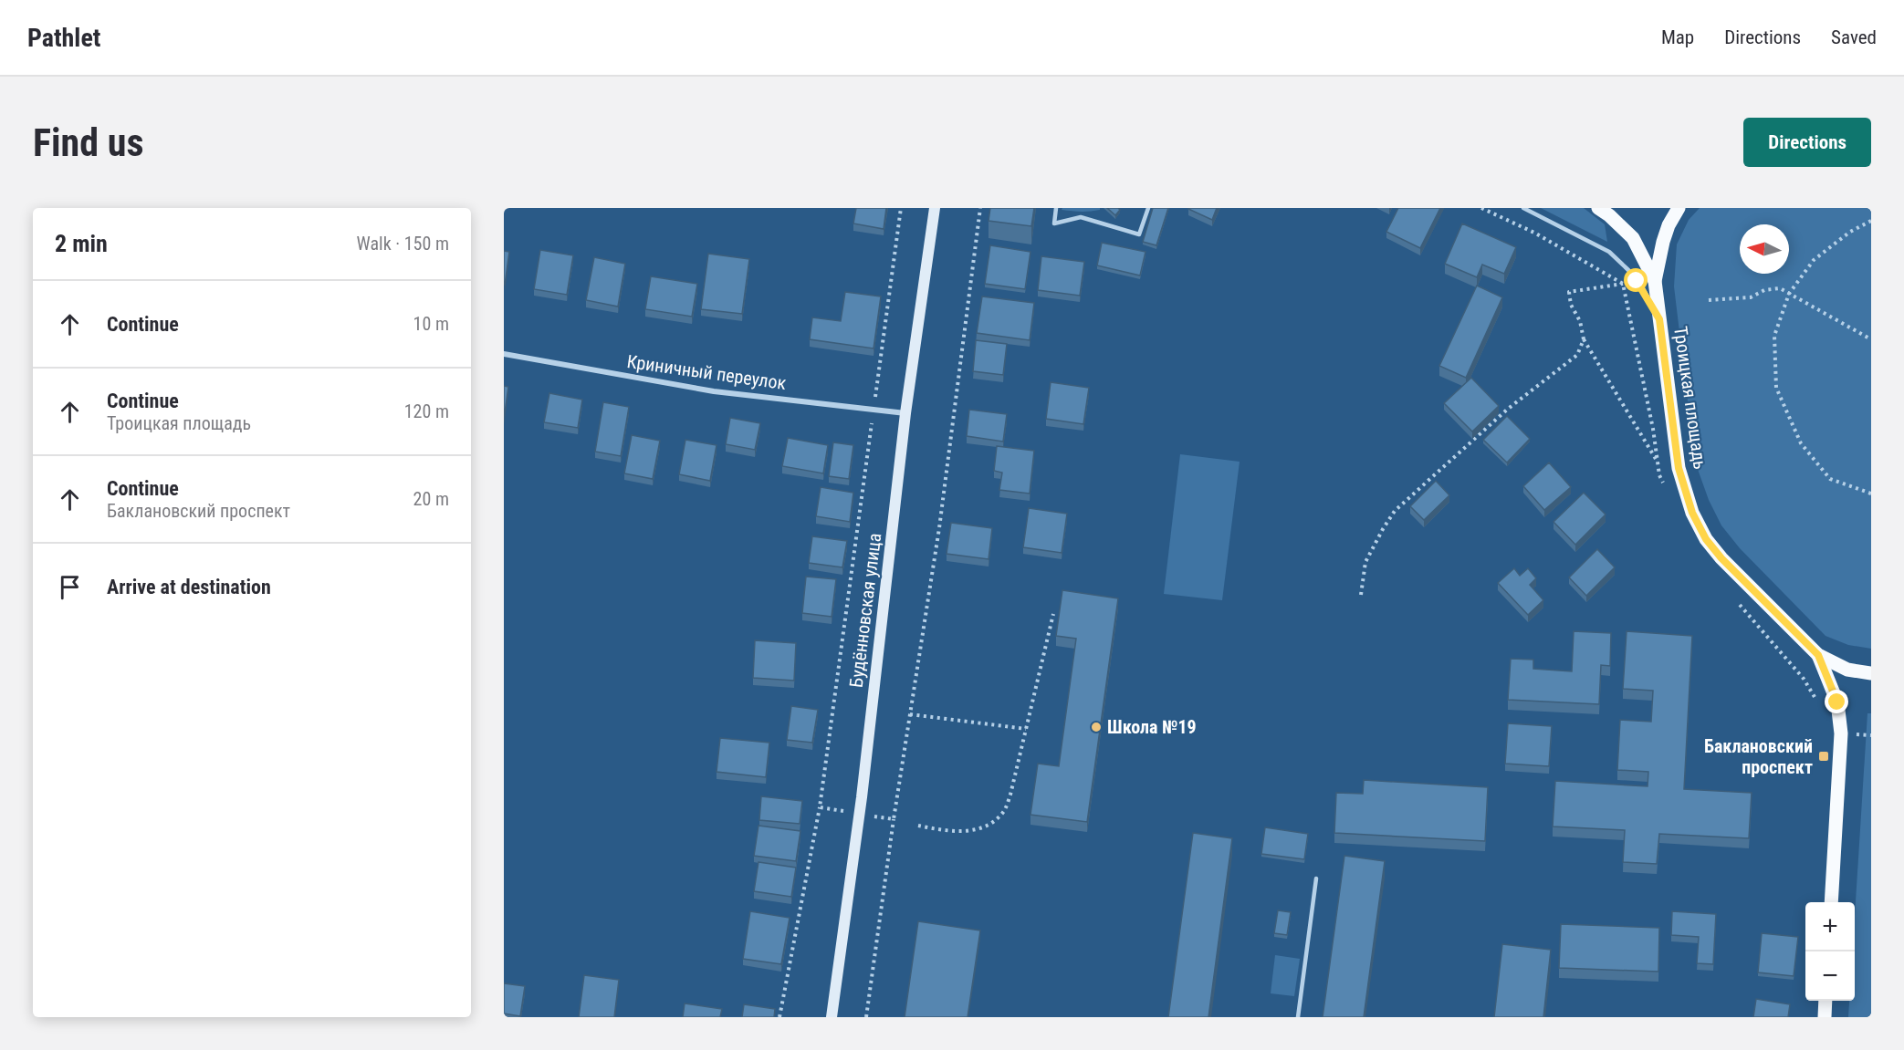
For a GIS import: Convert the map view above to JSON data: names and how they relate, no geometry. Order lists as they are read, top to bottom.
{
  "streets": {
    "main road": ["Троицкая площадь"],
    "street": ["Криничный переулок", "Будённовская улица"]
  },
  "crossings": [
    ["Криничный переулок", "Будённовская улица"]
  ],
  "places": {
    "other": ["Школа №19"],
    "transit": ["Баклановский проспект"]
  },
  "north": "left",
  "page": {
    "header": "Pathlet",
    "nav": ["Map", "Directions", "Saved"],
    "buttons": "Directions",
    "title": "Find us",
    "heading": ["2 min", "Walk · 150 m"],
    "list": [
      ["Continue", "10 m"],
      ["Continue", "Троицкая площадь", "120 m"],
      ["Continue", "Баклановский проспект", "20 m"],
      "Arrive at destination"
    ],
    "map_buttons": ["+", "−"]
  }
}
